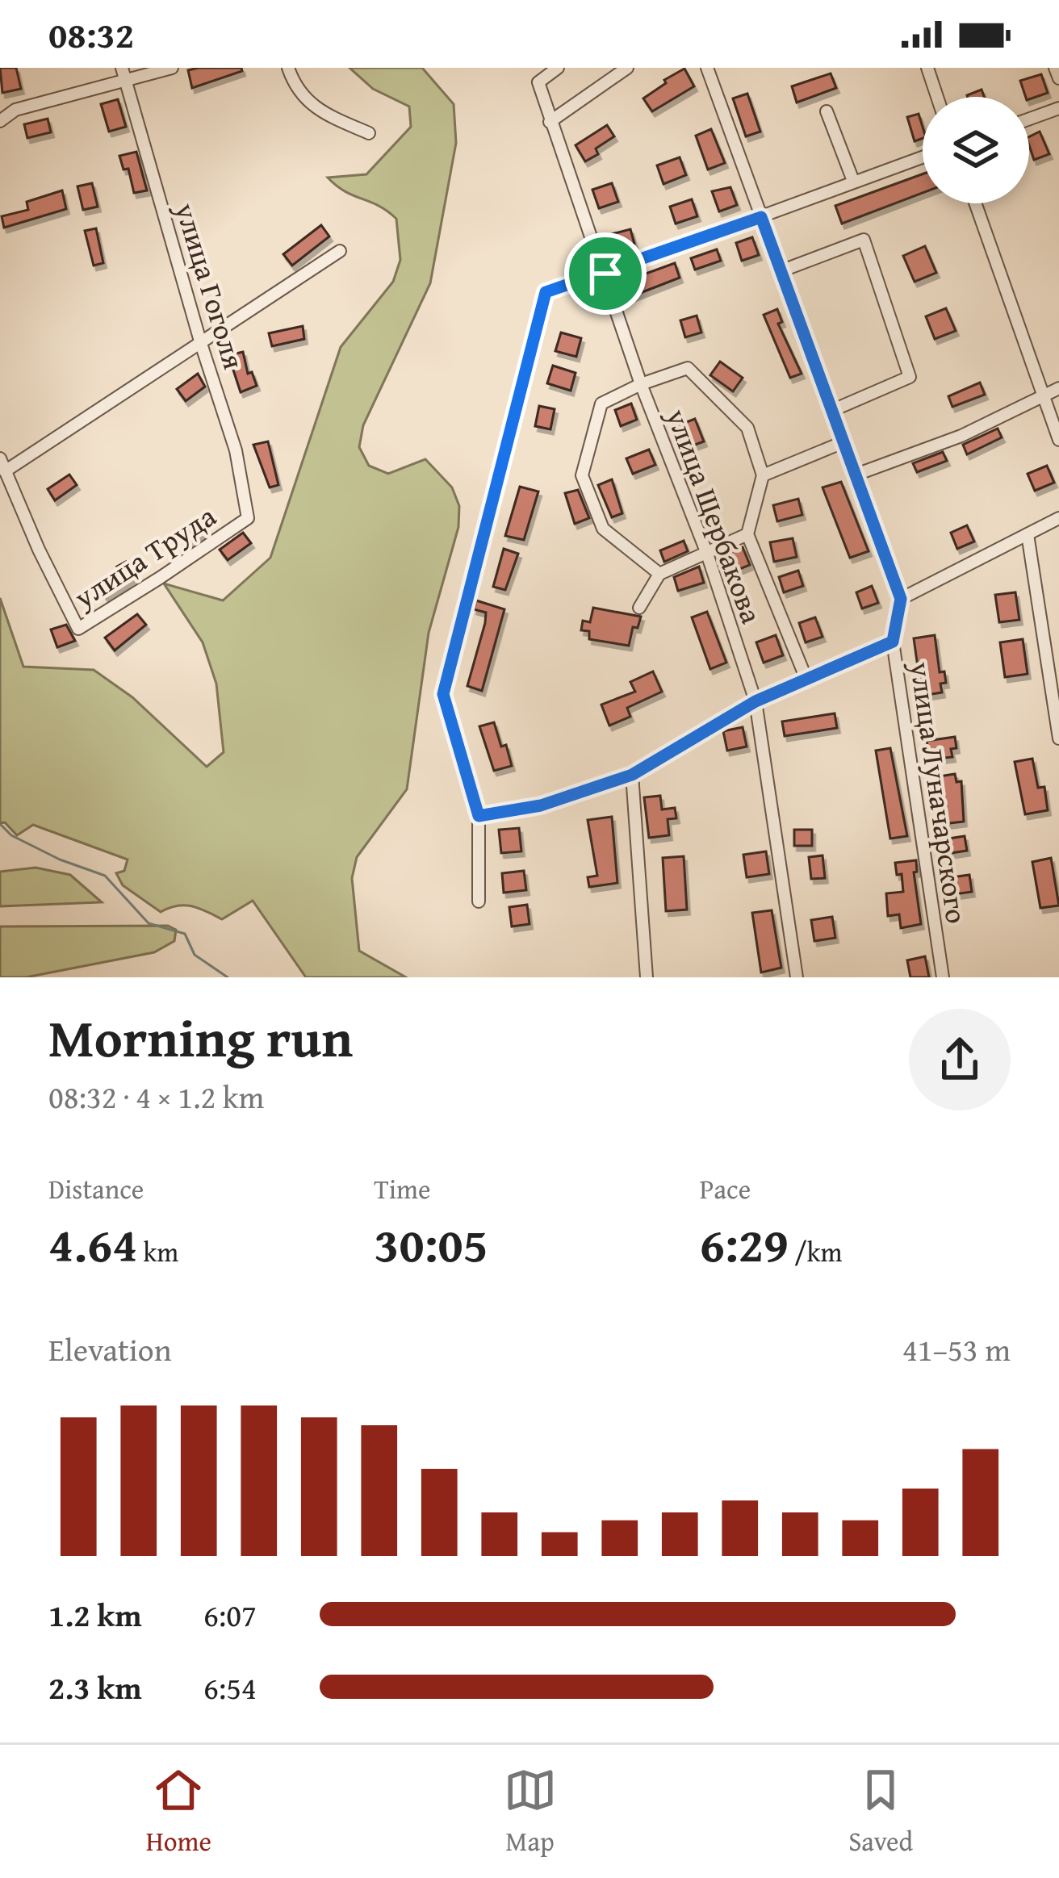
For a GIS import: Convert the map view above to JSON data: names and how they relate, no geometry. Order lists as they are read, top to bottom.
{
  "streets": {
    "street": [
      "улица Гоголя",
      "улица Щербакова",
      "улица Труда",
      "улица Луначарского"
    ]
  },
  "crossings": [
    ["улица Гоголя", "улица Труда"]
  ],
  "page": {
    "status": "08:32",
    "heading": ["Morning run", "08:32 · 4 × 1.2 km"],
    "stats": [
      ["Distance", "4.64 km"],
      ["Time", "30:05"],
      ["Pace", "6:29 /km"]
    ],
    "chart": ["Elevation", "41–53 m"],
    "list": [
      {
        "name": "1.2 km",
        "note": "6:07"
      },
      {
        "name": "2.3 km",
        "note": "6:54"
      }
    ],
    "tabs": ["Home", "Map", "Saved"]
  }
}
